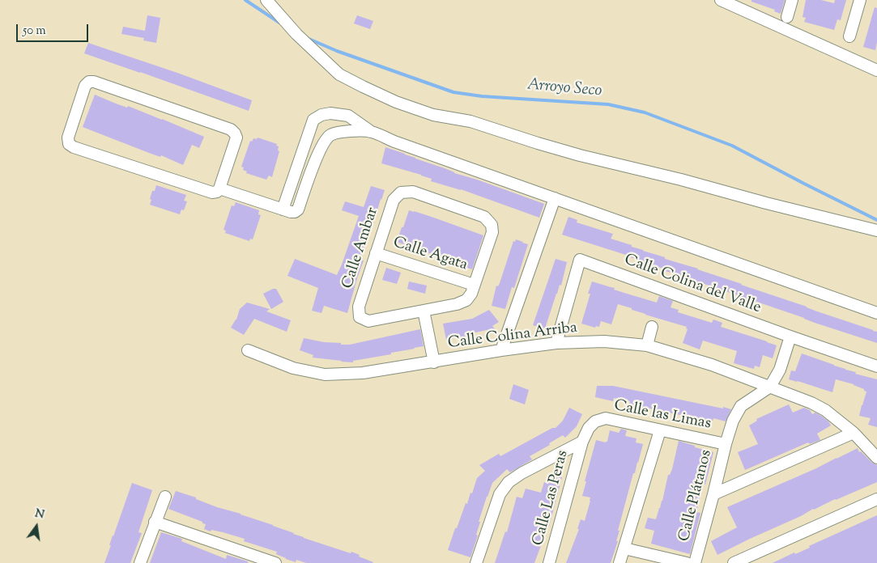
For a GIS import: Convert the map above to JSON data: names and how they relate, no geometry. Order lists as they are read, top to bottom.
{
  "streets": {
    "street": [
      "Calle Ambar",
      "Calle Agata",
      "Calle Colina del Valle",
      "Calle Colina Arriba",
      "Calle las Limas",
      "Calle Plátanos",
      "Calle Las Peras"
    ]
  },
  "crossings": [
    ["Calle Ambar", "Calle Agata"],
    ["Calle Colina del Valle", "Calle Colina Arriba"],
    ["Calle Colina del Valle", "Calle Plátanos"],
    ["Calle Colina Arriba", "Calle Plátanos"],
    ["Calle las Limas", "Calle Plátanos"],
    ["Calle las Limas", "Calle Las Peras"]
  ],
  "water": ["Arroyo Seco"],
  "scale_bar": "50 m",
  "north": "top"
}
